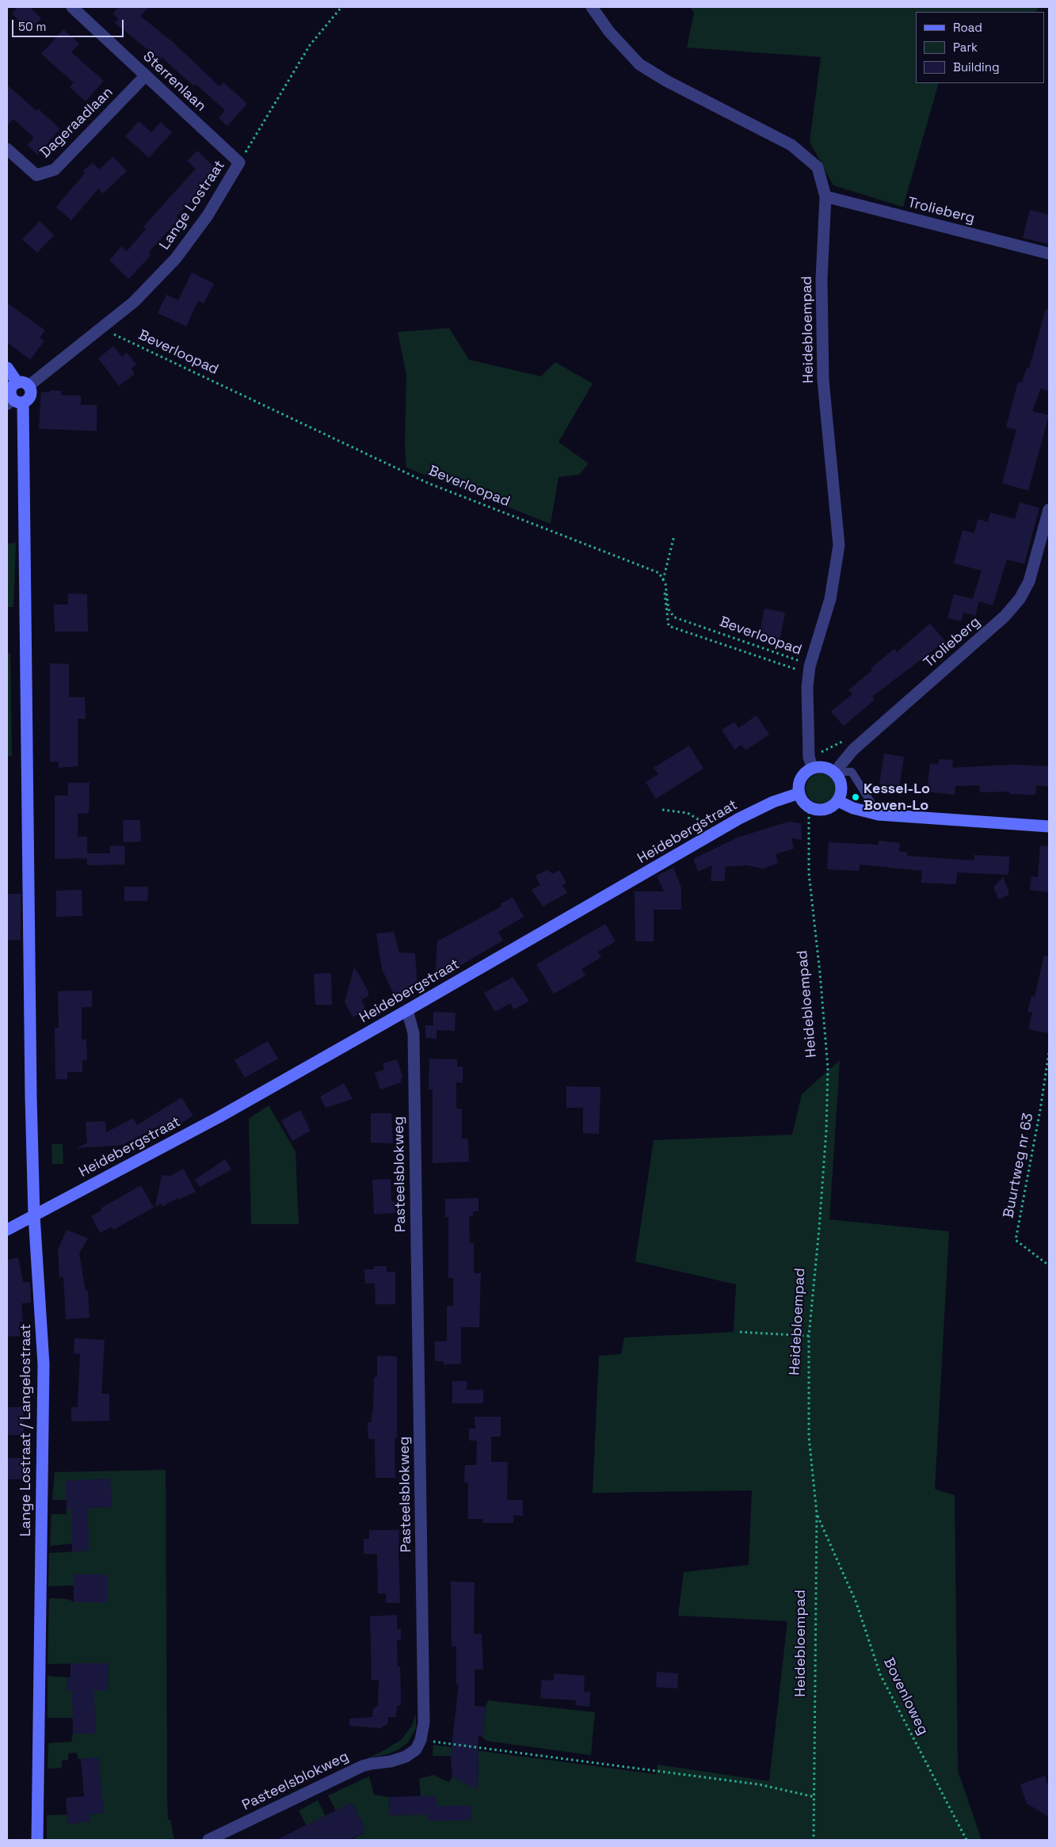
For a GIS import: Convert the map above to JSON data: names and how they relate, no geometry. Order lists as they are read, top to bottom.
{
  "streets": {
    "street": [
      "Sterrenlaan",
      "Dageraadlaan",
      "Lange Lostraat",
      "Trolieberg",
      "Heidebloempad",
      "Heidebergstraat",
      "Pasteelsblokweg",
      "Lange Lostraat / Langelostraat"
    ],
    "path": ["Beverloopad", "Buurtweg nr 63", "Bovenloweg"]
  },
  "crossings": [
    ["Sterrenlaan", "Dageraadlaan"],
    ["Sterrenlaan", "Lange Lostraat"],
    ["Lange Lostraat", "Beverloopad"],
    ["Trolieberg", "Heidebloempad"],
    ["Trolieberg", "Heidebergstraat"],
    ["Heidebloempad", "Beverloopad"],
    ["Heidebloempad", "Heidebergstraat"],
    ["Heidebloempad", "Bovenloweg"],
    ["Heidebergstraat", "Pasteelsblokweg"],
    ["Heidebergstraat", "Lange Lostraat / Langelostraat"]
  ],
  "places": ["Kessel-Lo Boven-Lo"],
  "legend": ["Road", "Park", "Building"],
  "scale_bar": "50 m"
}
